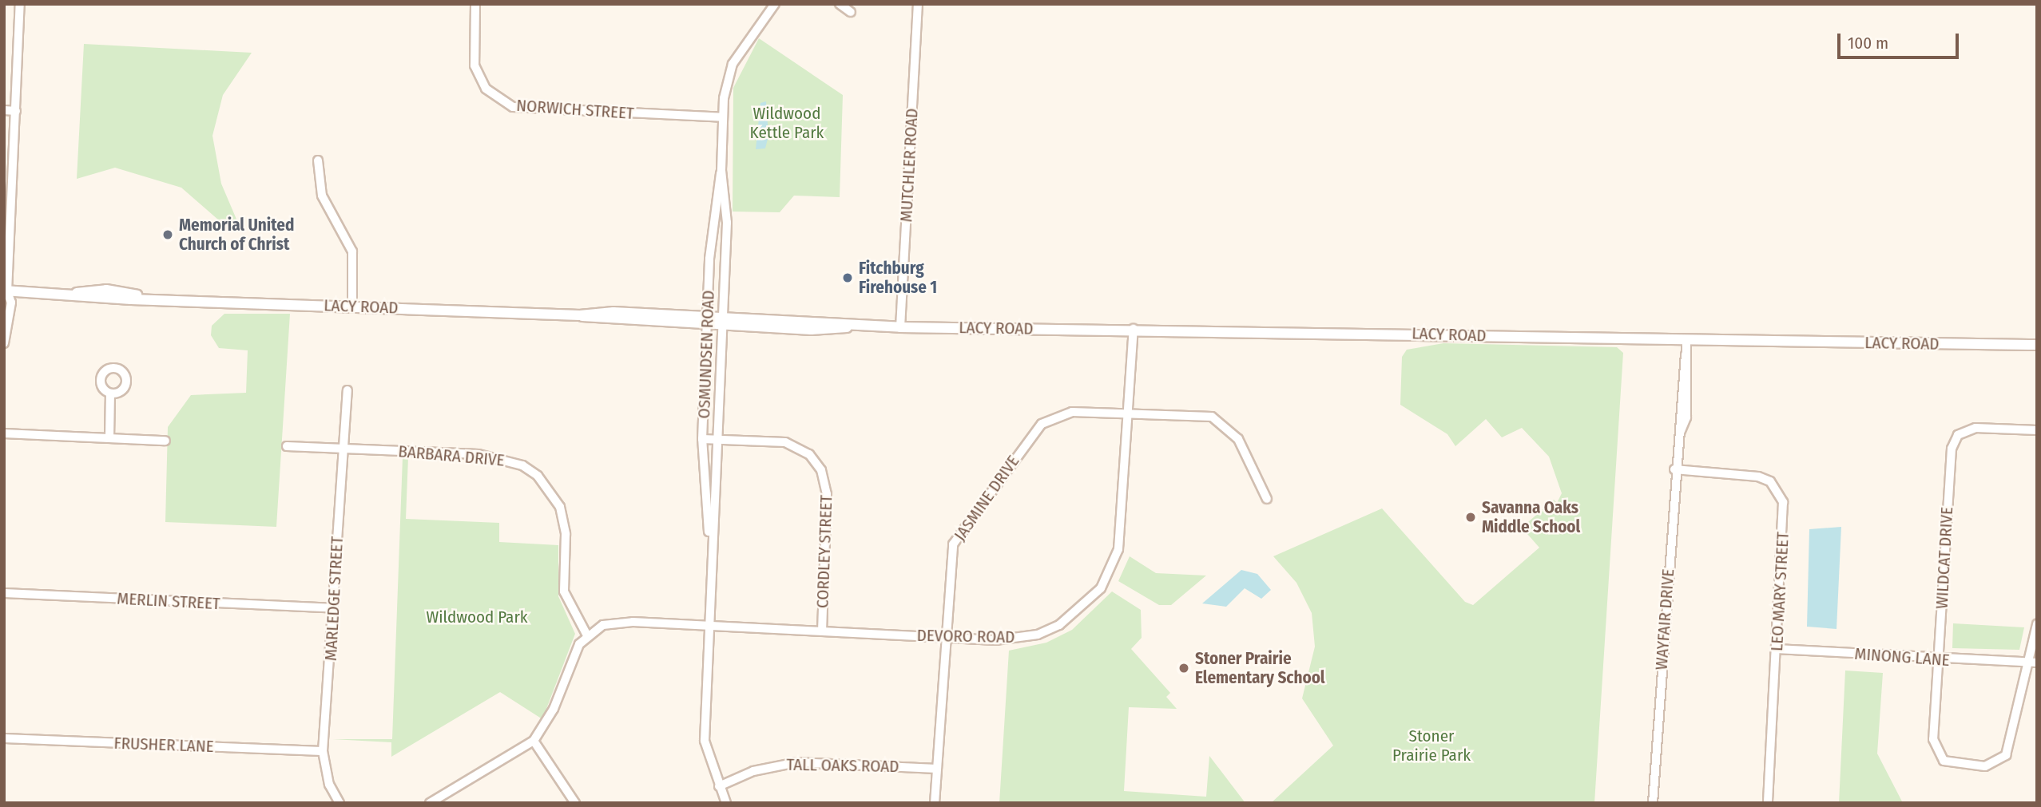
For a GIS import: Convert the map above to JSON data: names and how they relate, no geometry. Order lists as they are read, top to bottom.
{
  "streets": {
    "street": [
      "NORWICH STREET",
      "MUTCHLER ROAD",
      "LACY ROAD",
      "OSMUNDSEN ROAD",
      "BARBARA DRIVE",
      "JASMINE DRIVE",
      "CORDLEY STREET",
      "WILDCAT DRIVE",
      "LEO MARY STREET",
      "MARLEDGE STREET",
      "MERLIN STREET",
      "WAYFAIR DRIVE",
      "DEVORO ROAD",
      "MINONG LANE",
      "FRUSHER LANE",
      "TALL OAKS ROAD"
    ]
  },
  "crossings": [
    ["NORWICH STREET", "OSMUNDSEN ROAD"],
    ["MUTCHLER ROAD", "LACY ROAD"],
    ["LACY ROAD", "OSMUNDSEN ROAD"],
    ["LACY ROAD", "WAYFAIR DRIVE"],
    ["LACY ROAD", "DEVORO ROAD"],
    ["OSMUNDSEN ROAD", "CORDLEY STREET"],
    ["OSMUNDSEN ROAD", "DEVORO ROAD"],
    ["OSMUNDSEN ROAD", "TALL OAKS ROAD"],
    ["BARBARA DRIVE", "MARLEDGE STREET"],
    ["BARBARA DRIVE", "DEVORO ROAD"],
    ["JASMINE DRIVE", "DEVORO ROAD"],
    ["JASMINE DRIVE", "TALL OAKS ROAD"],
    ["CORDLEY STREET", "DEVORO ROAD"],
    ["WILDCAT DRIVE", "MINONG LANE"],
    ["LEO MARY STREET", "WAYFAIR DRIVE"],
    ["LEO MARY STREET", "MINONG LANE"],
    ["MARLEDGE STREET", "MERLIN STREET"],
    ["MARLEDGE STREET", "FRUSHER LANE"]
  ],
  "parks": ["Wildwood Kettle Park", "Wildwood Park", "Stoner Prairie Park"],
  "places": [
    "Memorial United Church of Christ",
    "Fitchburg Firehouse 1",
    "Savanna Oaks Middle School",
    "Stoner Prairie Elementary School"
  ],
  "scale_bar": "100 m"
}
